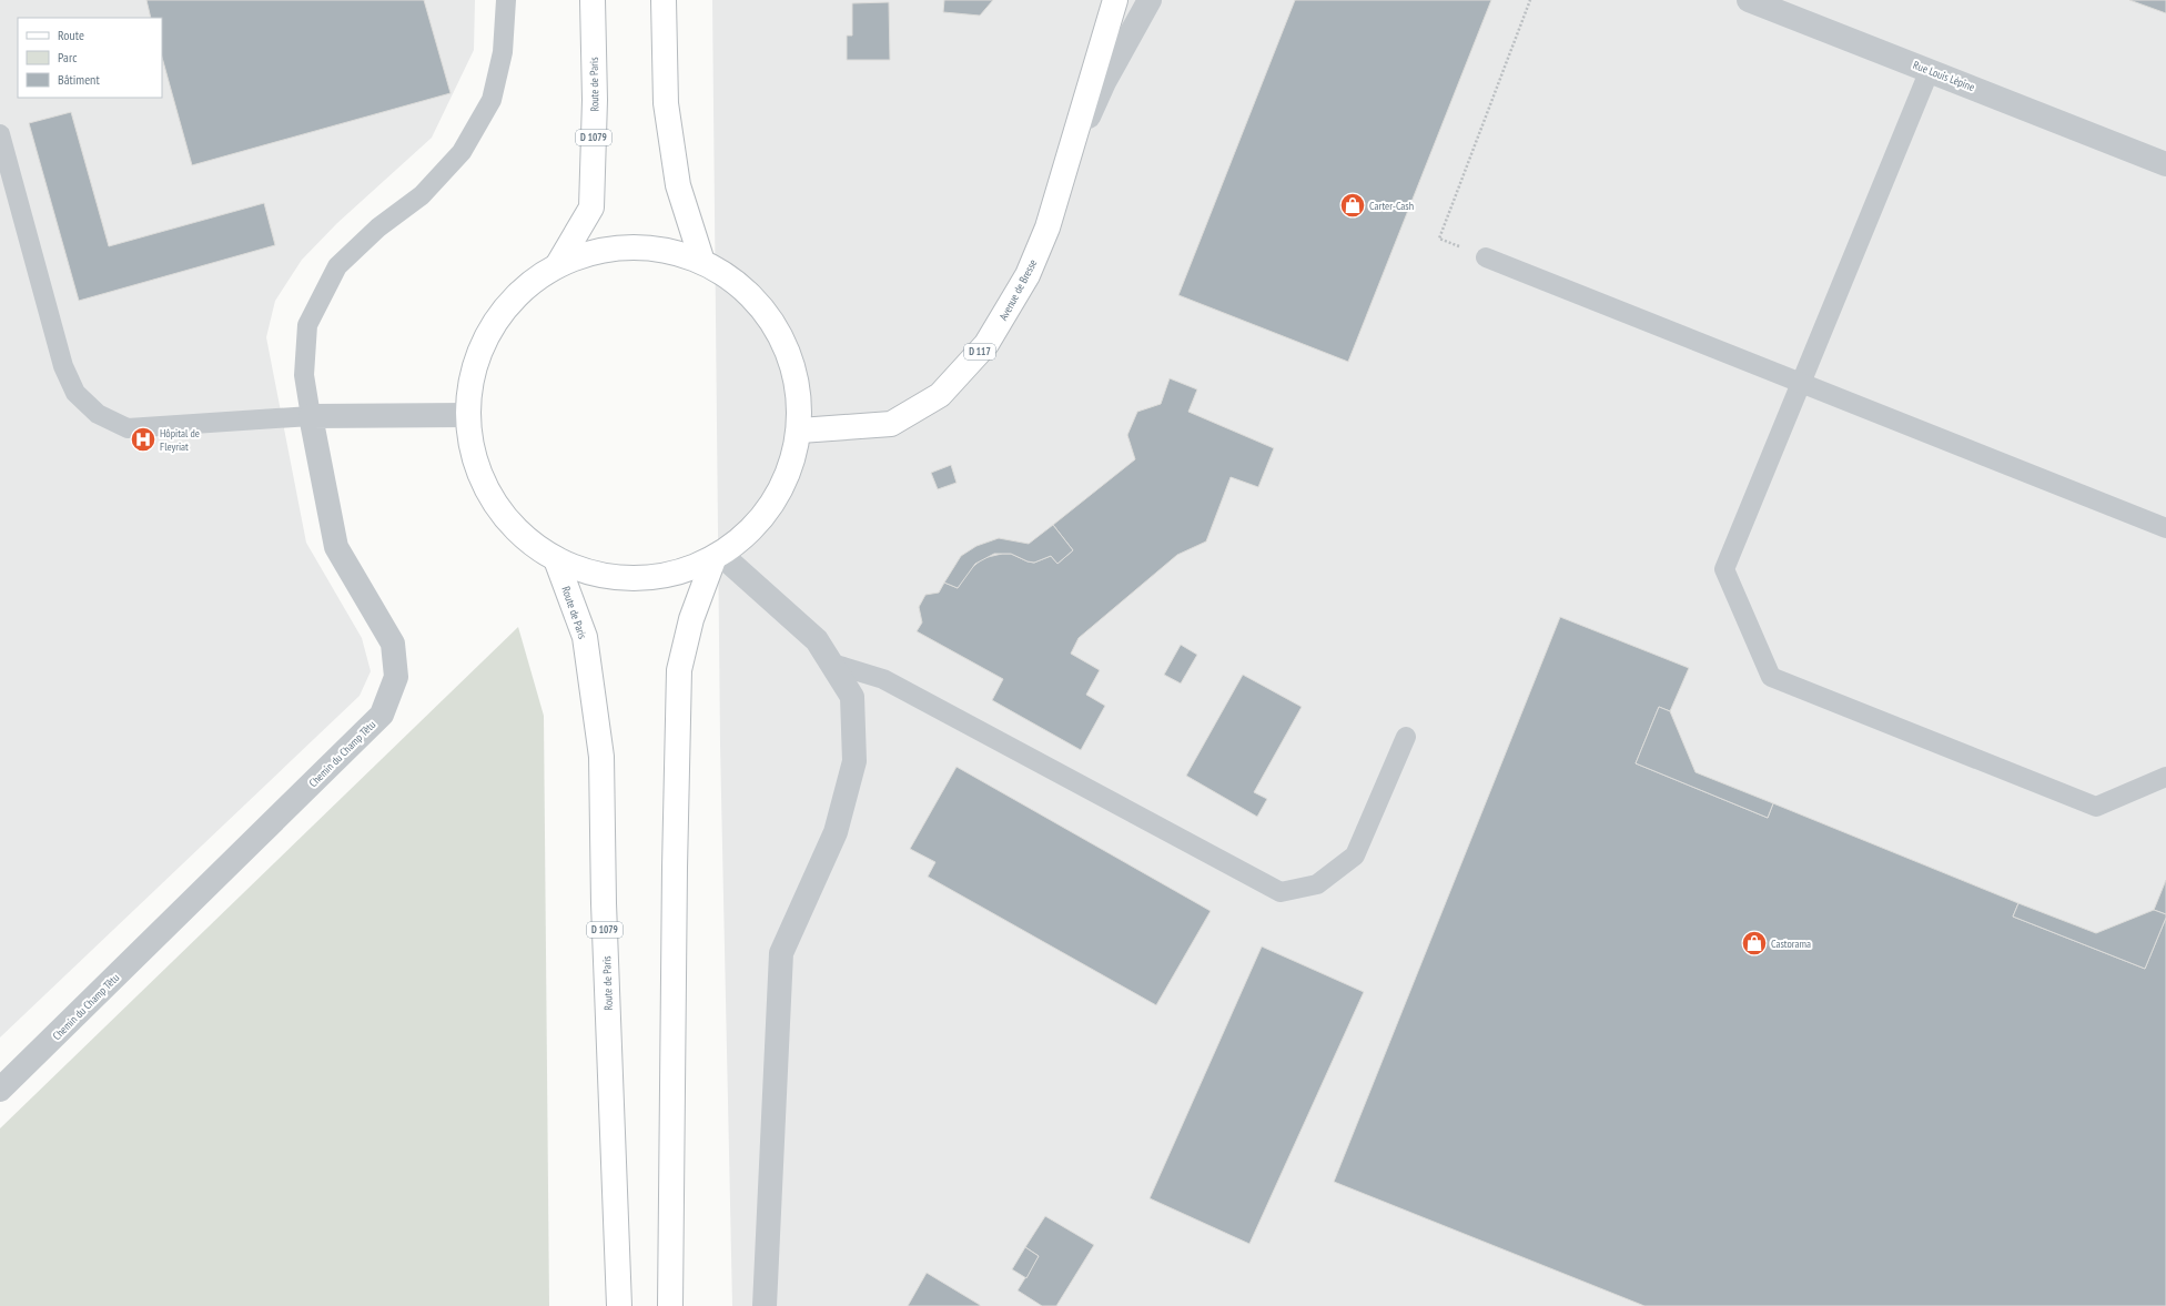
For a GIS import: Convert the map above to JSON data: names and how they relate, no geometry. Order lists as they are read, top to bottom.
{
  "streets": {
    "main road": [
      "Route de Paris",
      "D 1079",
      "Avenue de Bresse",
      "D 117"
    ],
    "street": ["Rue Louis Lépine", "Chemin du Champ Têtu"]
  },
  "places": {
    "shop": ["Carter-Cash", "Castorama"],
    "hospital": ["Hôpital de Fleyriat"]
  },
  "legend": ["Route", "Parc", "Bâtiment"]
}
